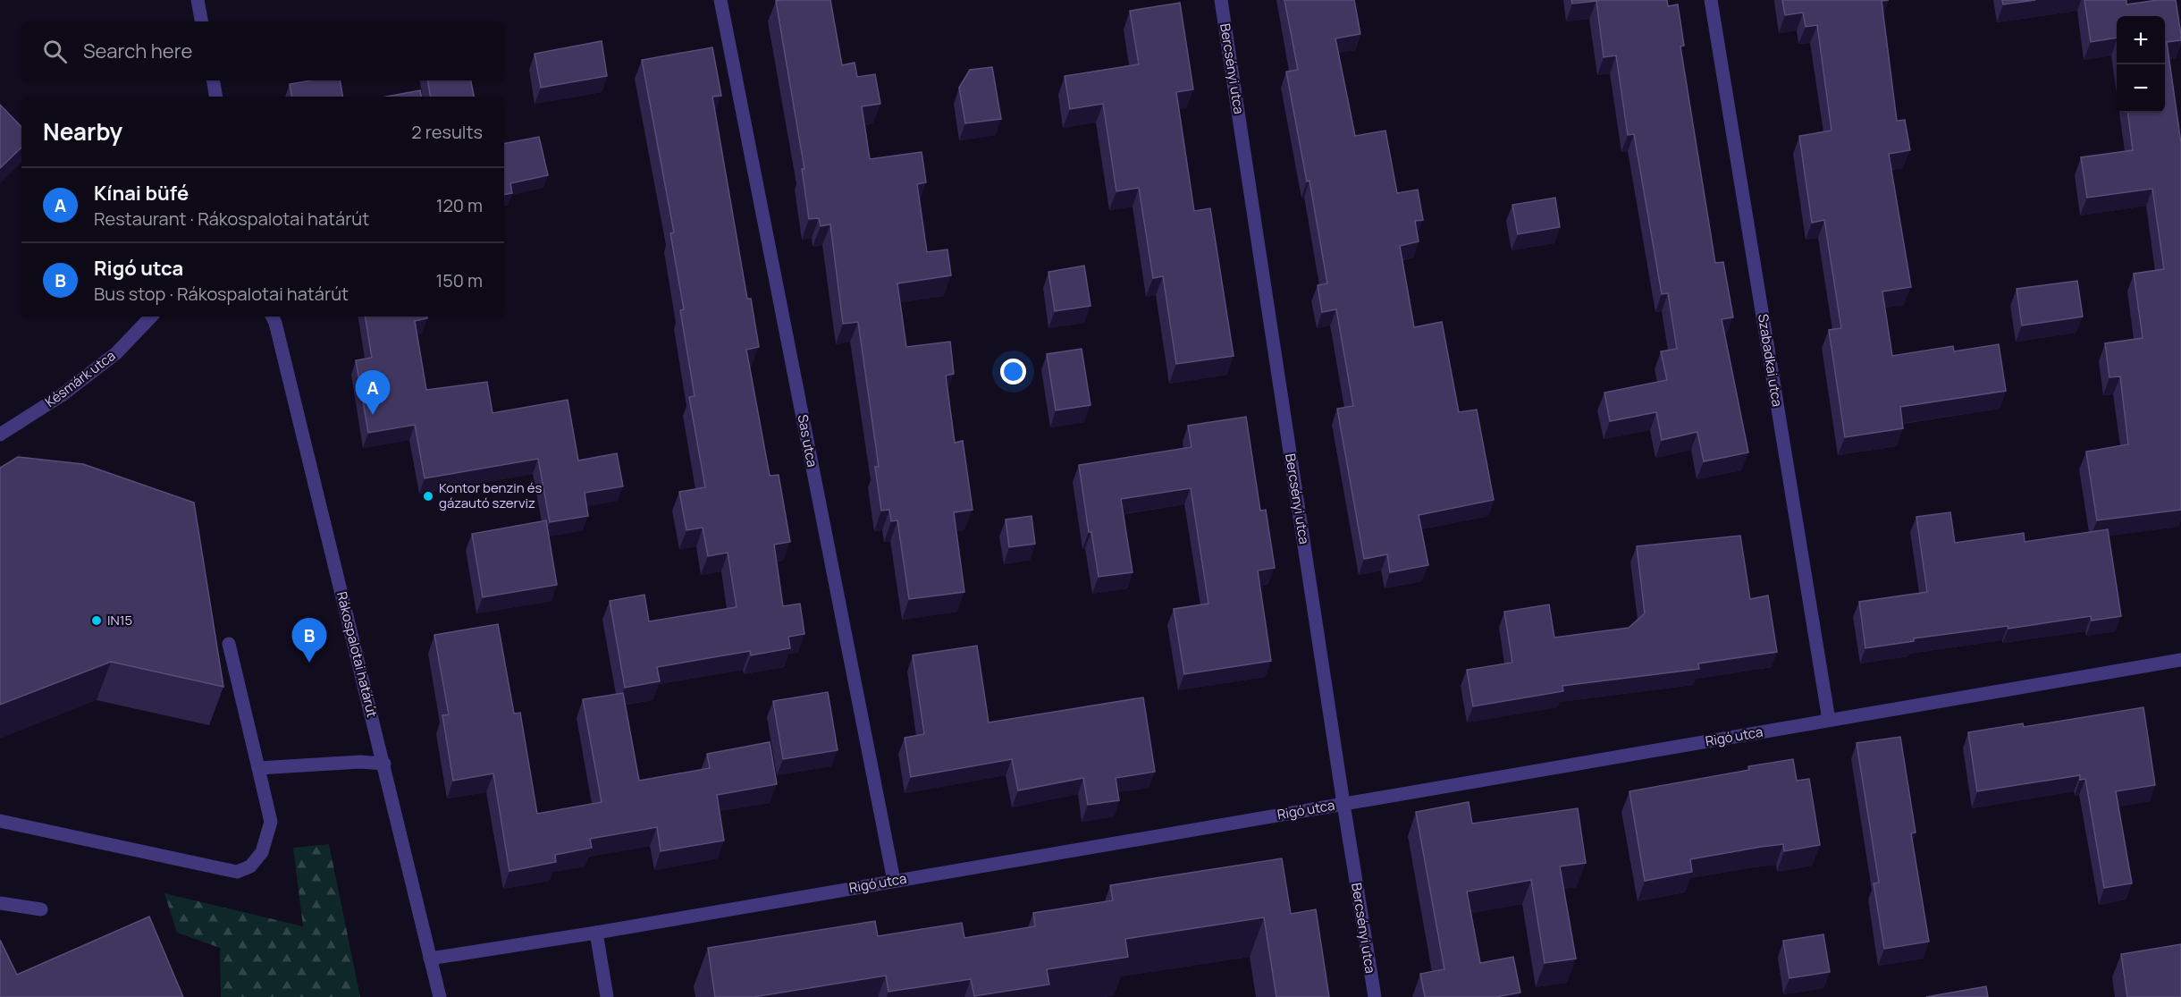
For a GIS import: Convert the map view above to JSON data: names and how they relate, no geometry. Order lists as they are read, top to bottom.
{
  "streets": {
    "street": [
      "Bercsényi utca",
      "Szabadkai utca",
      "Késmárk utca",
      "Sas utca",
      "Rákospalotai határút",
      "Rigó utca"
    ]
  },
  "crossings": [
    ["Bercsényi utca", "Rigó utca"],
    ["Szabadkai utca", "Rigó utca"],
    ["Sas utca", "Rigó utca"],
    ["Rákospalotai határút", "Rigó utca"]
  ],
  "places": ["Kontor benzin és gázautó szerviz", "IN15"],
  "page": {
    "map_buttons": ["+", "−"],
    "search": "Search here",
    "heading": ["Nearby", "2 results"],
    "list": [
      {
        "mark": "A",
        "name": "Kínai büfé",
        "note": "Restaurant · Rákospalotai határút",
        "value": "120 m"
      },
      {
        "mark": "B",
        "name": "Rigó utca",
        "note": "Bus stop · Rákospalotai határút",
        "value": "150 m"
      }
    ],
    "pins": ["A", "B"]
  }
}
